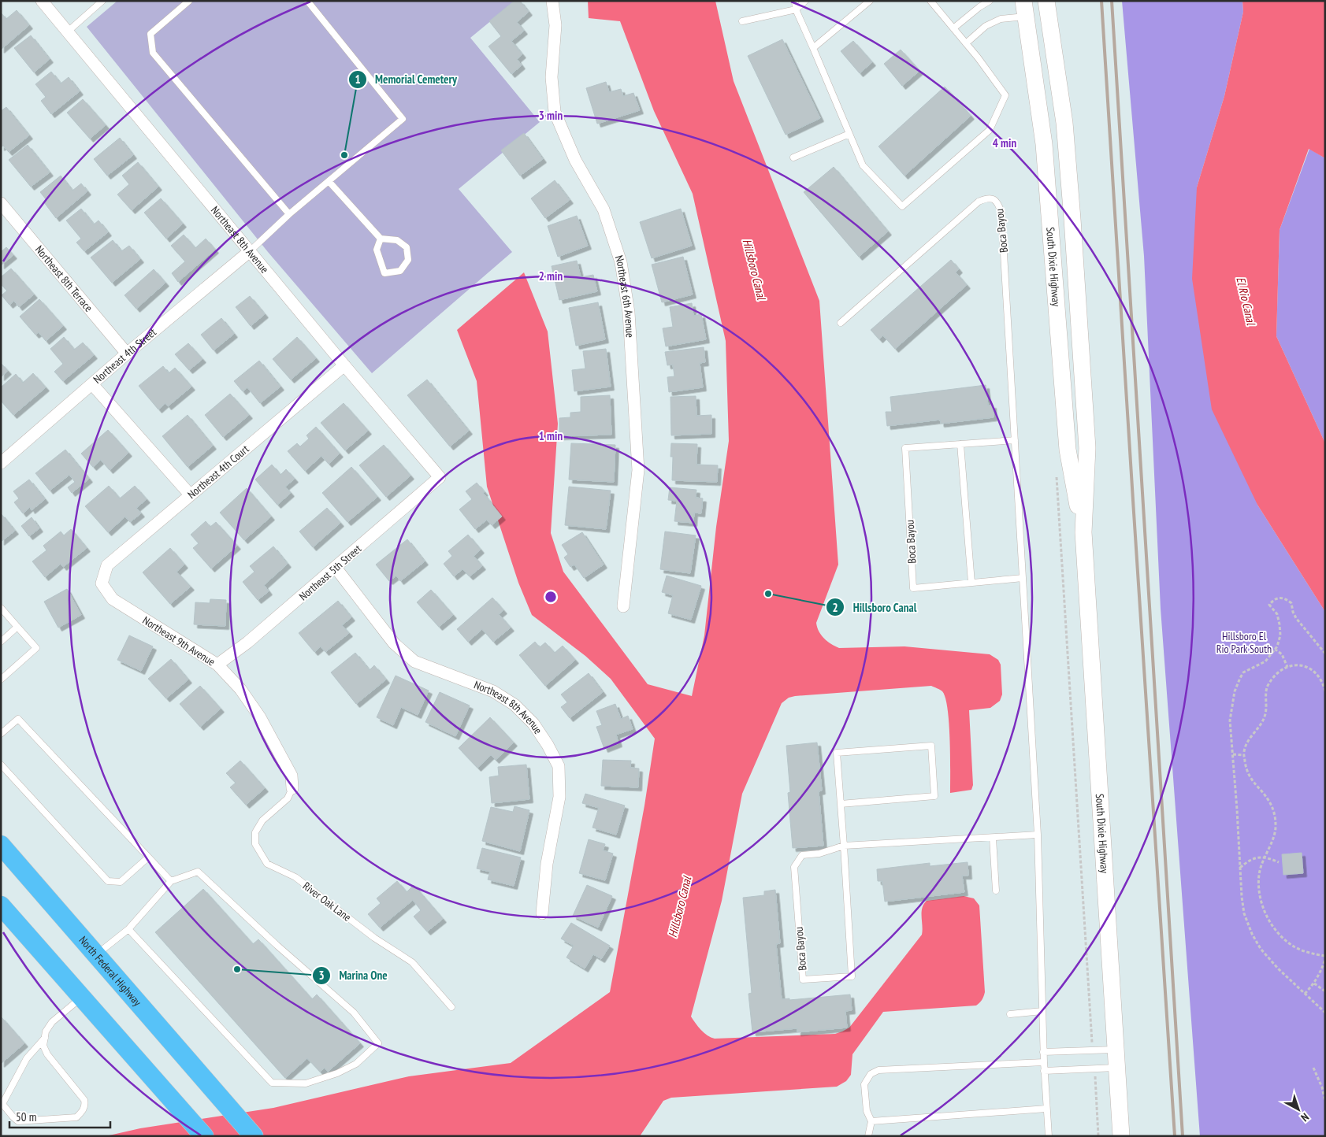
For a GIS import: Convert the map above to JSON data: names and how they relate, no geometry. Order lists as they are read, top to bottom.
{
  "streets": {
    "main road": ["South Dixie Highway", "North Federal Highway"],
    "street": [
      "Northeast 8th Avenue",
      "Northeast 8th Terrace",
      "Northeast 6th Avenue",
      "Northeast 4th Street",
      "Northeast 4th Court",
      "Northeast 5th Street",
      "Northeast 9th Avenue"
    ],
    "lane": ["Boca Bayou", "River Oak Lane"]
  },
  "crossings": [
    ["Northeast 8th Avenue", "Northeast 4th Street"],
    ["Northeast 8th Avenue", "Northeast 4th Court"],
    ["Northeast 8th Avenue", "Northeast 5th Street"],
    ["Northeast 8th Terrace", "Northeast 4th Street"],
    ["Northeast 4th Court", "Northeast 9th Avenue"],
    ["Northeast 5th Street", "Northeast 9th Avenue"],
    ["Northeast 9th Avenue", "River Oak Lane"]
  ],
  "water": ["Hillsboro Canal", "El Rio Canal"],
  "parks": ["Hillsboro El Rio Park South"],
  "places": ["Memorial Cemetery", "Hillsboro Canal", "Marina One"],
  "scale_bar": "50 m",
  "north": "bottom right",
  "rings": [
    "3 min",
    "4 min",
    "2 min",
    "1 min"
  ]
}
